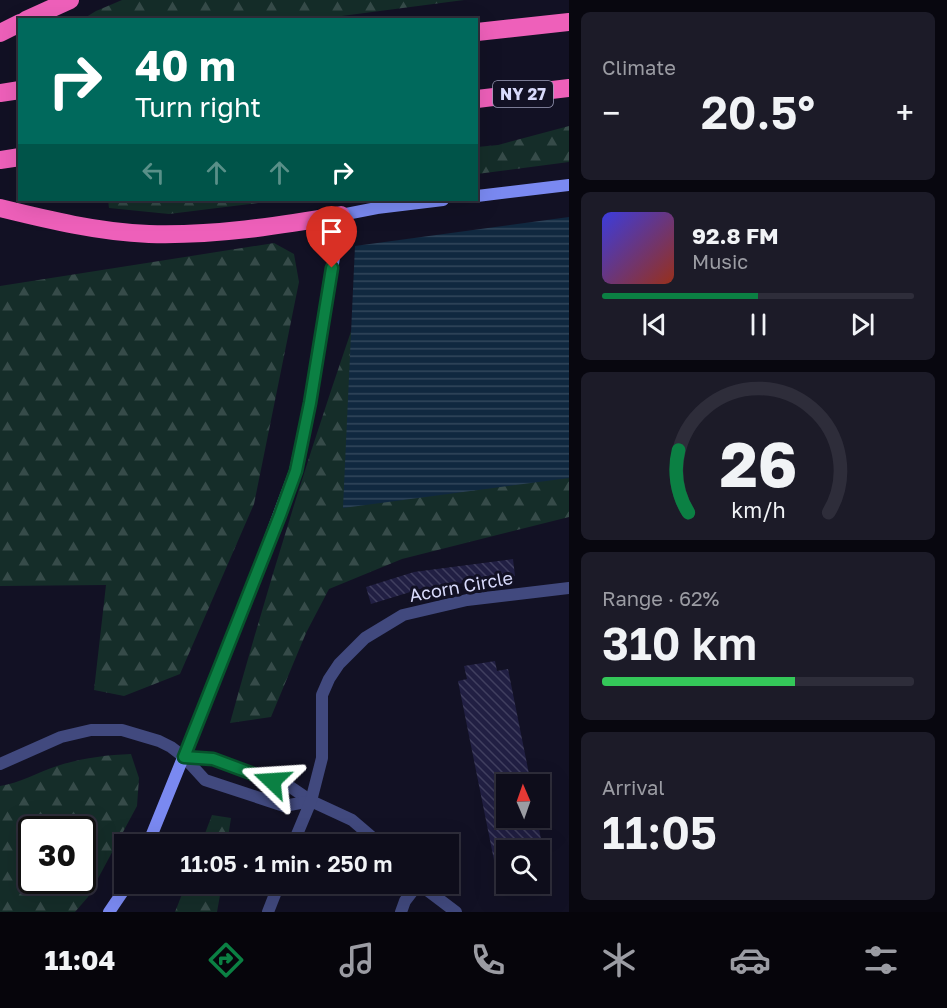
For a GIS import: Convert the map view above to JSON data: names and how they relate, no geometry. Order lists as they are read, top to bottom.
{
  "streets": {
    "highway": ["NY 27"],
    "street": ["Acorn Circle"]
  },
  "north": "top",
  "page": {
    "tile": [
      "Climate",
      ["Range · 62%", "310 km"],
      ["Arrival", "11:05"]
    ],
    "turn": ["40 m", "Turn right"],
    "heat": ["−", "20.5°", "+"],
    "song": ["92.8 FM", "Music"],
    "limit": "30",
    "trip": "11:05 · 1 min · 250 m",
    "tabs": "11:04",
    "gauge": ["26", "km/h"]
  }
}
